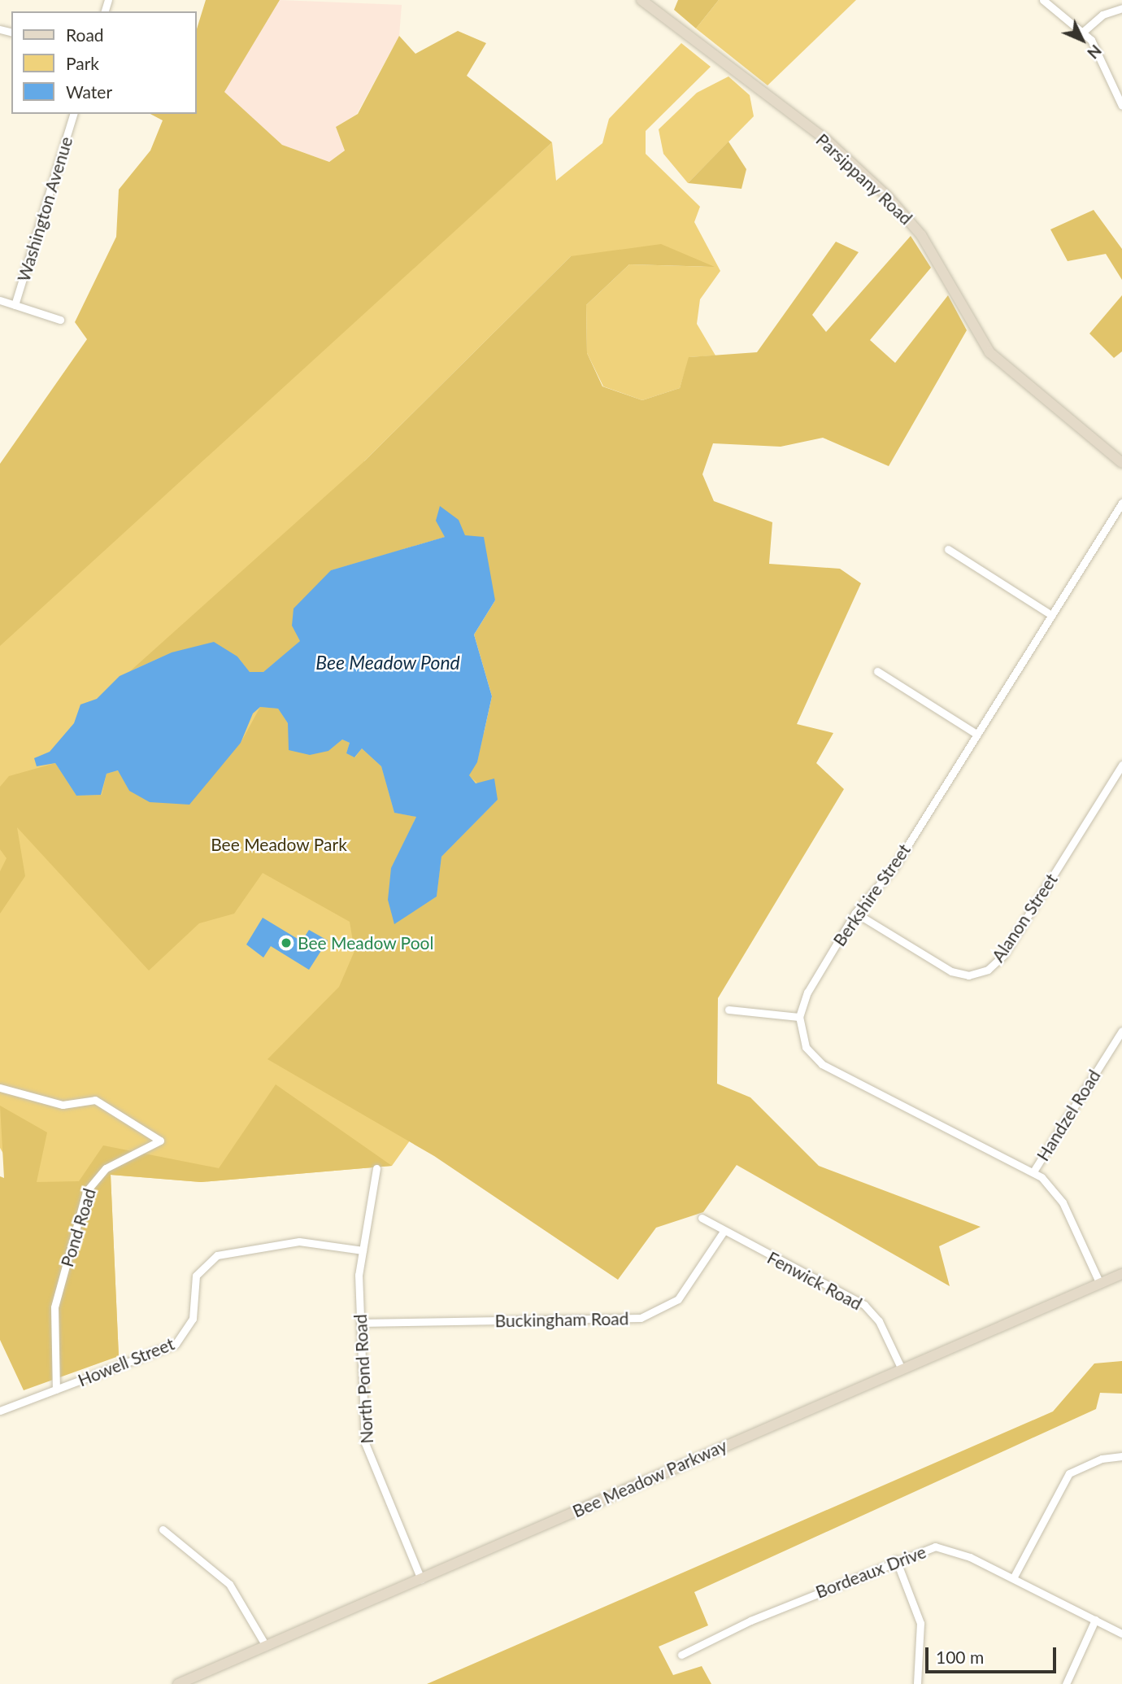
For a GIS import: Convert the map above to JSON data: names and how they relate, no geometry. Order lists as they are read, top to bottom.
{
  "streets": {
    "street": [
      "Parsippany Road",
      "Washington Avenue",
      "Berkshire Street",
      "Alanon Street",
      "Handzel Road",
      "Pond Road",
      "Fenwick Road",
      "Buckingham Road",
      "Howell Street",
      "North Pond Road",
      "Bee Meadow Parkway",
      "Bordeaux Drive"
    ]
  },
  "crossings": [
    ["Berkshire Street", "Alanon Street"],
    ["Pond Road", "Howell Street"],
    ["Fenwick Road", "Buckingham Road"],
    ["Fenwick Road", "Bee Meadow Parkway"],
    ["Buckingham Road", "North Pond Road"],
    ["Howell Street", "North Pond Road"],
    ["North Pond Road", "Bee Meadow Parkway"]
  ],
  "water": ["Bee Meadow Pond"],
  "parks": ["Bee Meadow Park"],
  "places": ["Bee Meadow Pool"],
  "legend": ["Road", "Park", "Water"],
  "scale_bar": "100 m",
  "north": "bottom right"
}
